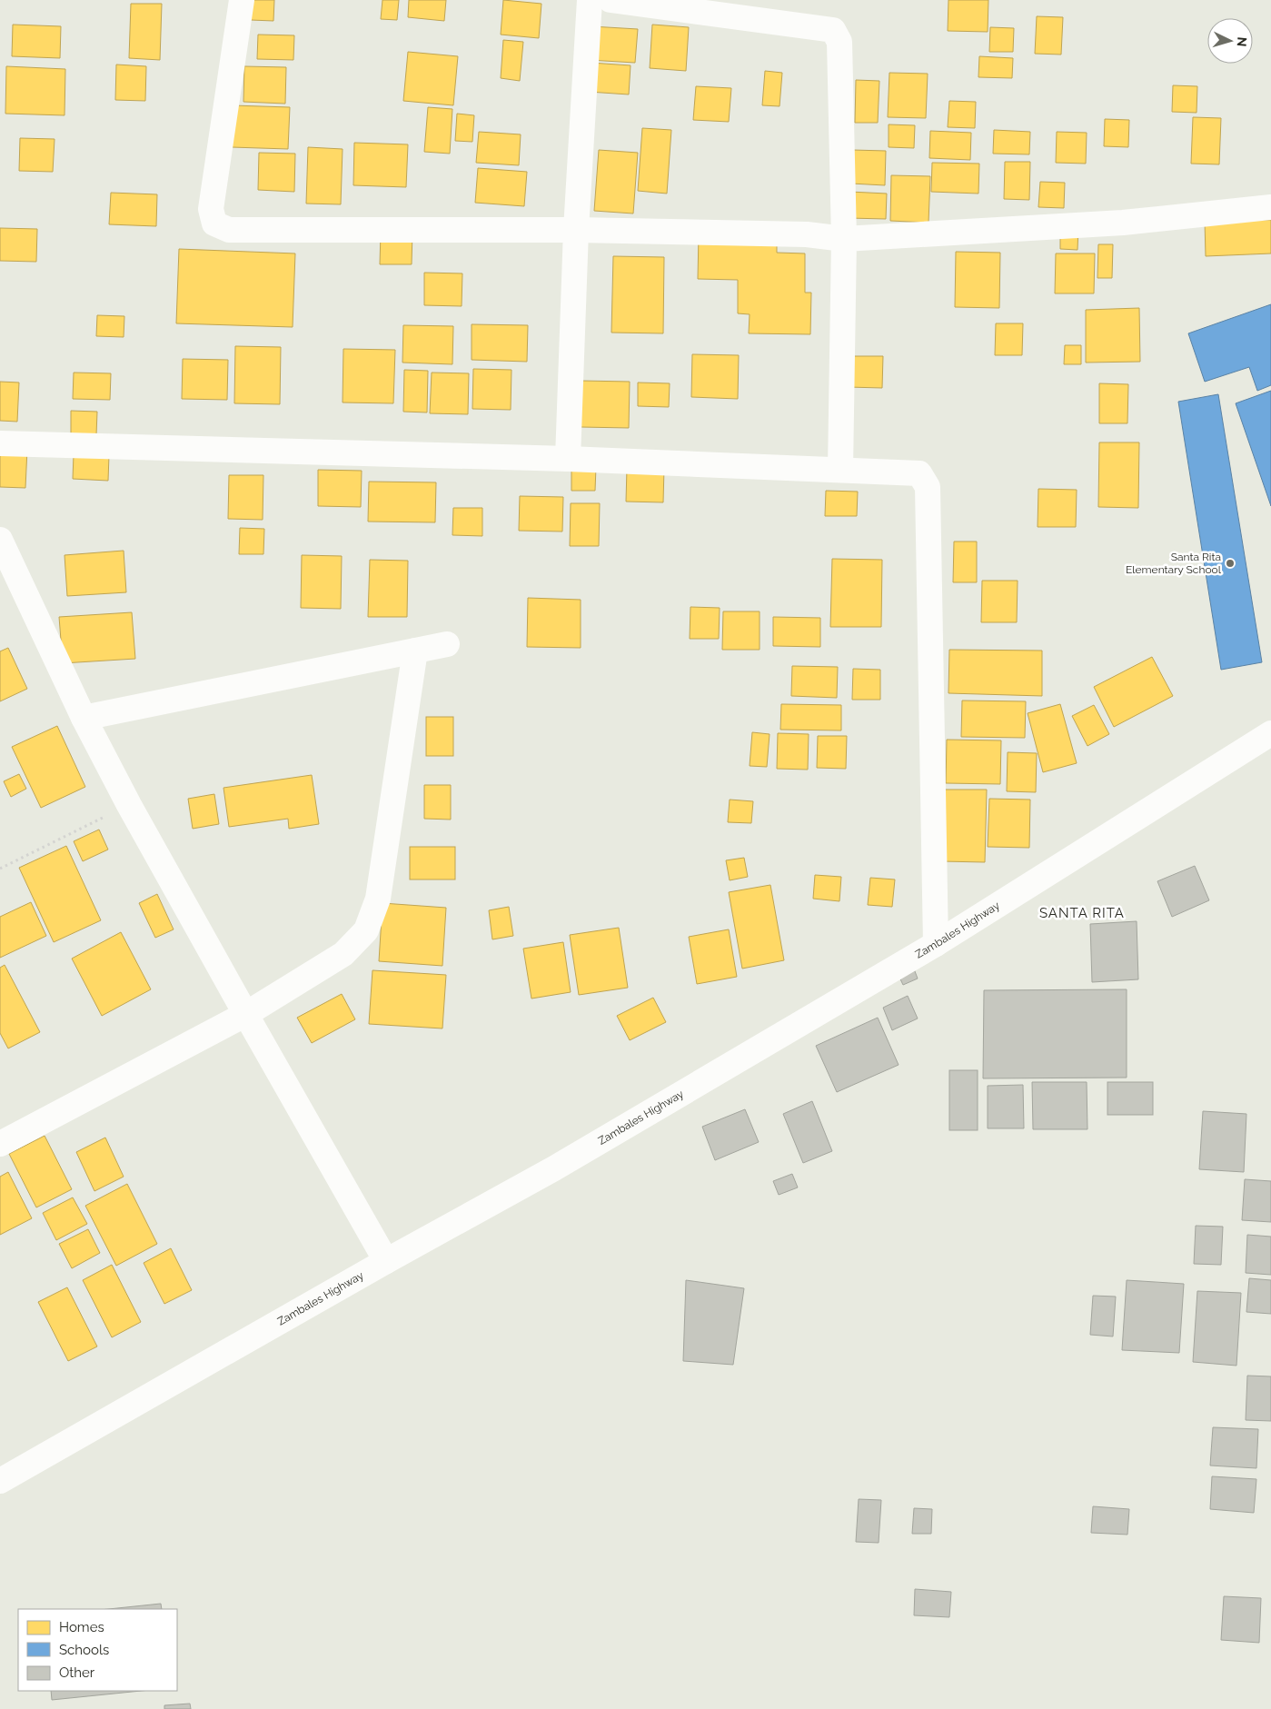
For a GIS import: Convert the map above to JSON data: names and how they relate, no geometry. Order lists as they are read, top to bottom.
{
  "streets": {
    "street": ["Zambales Highway"]
  },
  "districts": ["SANTA RITA"],
  "places": ["Santa Rita Elementary School"],
  "legend": ["Homes", "Schools", "Other"],
  "north": "right"
}
